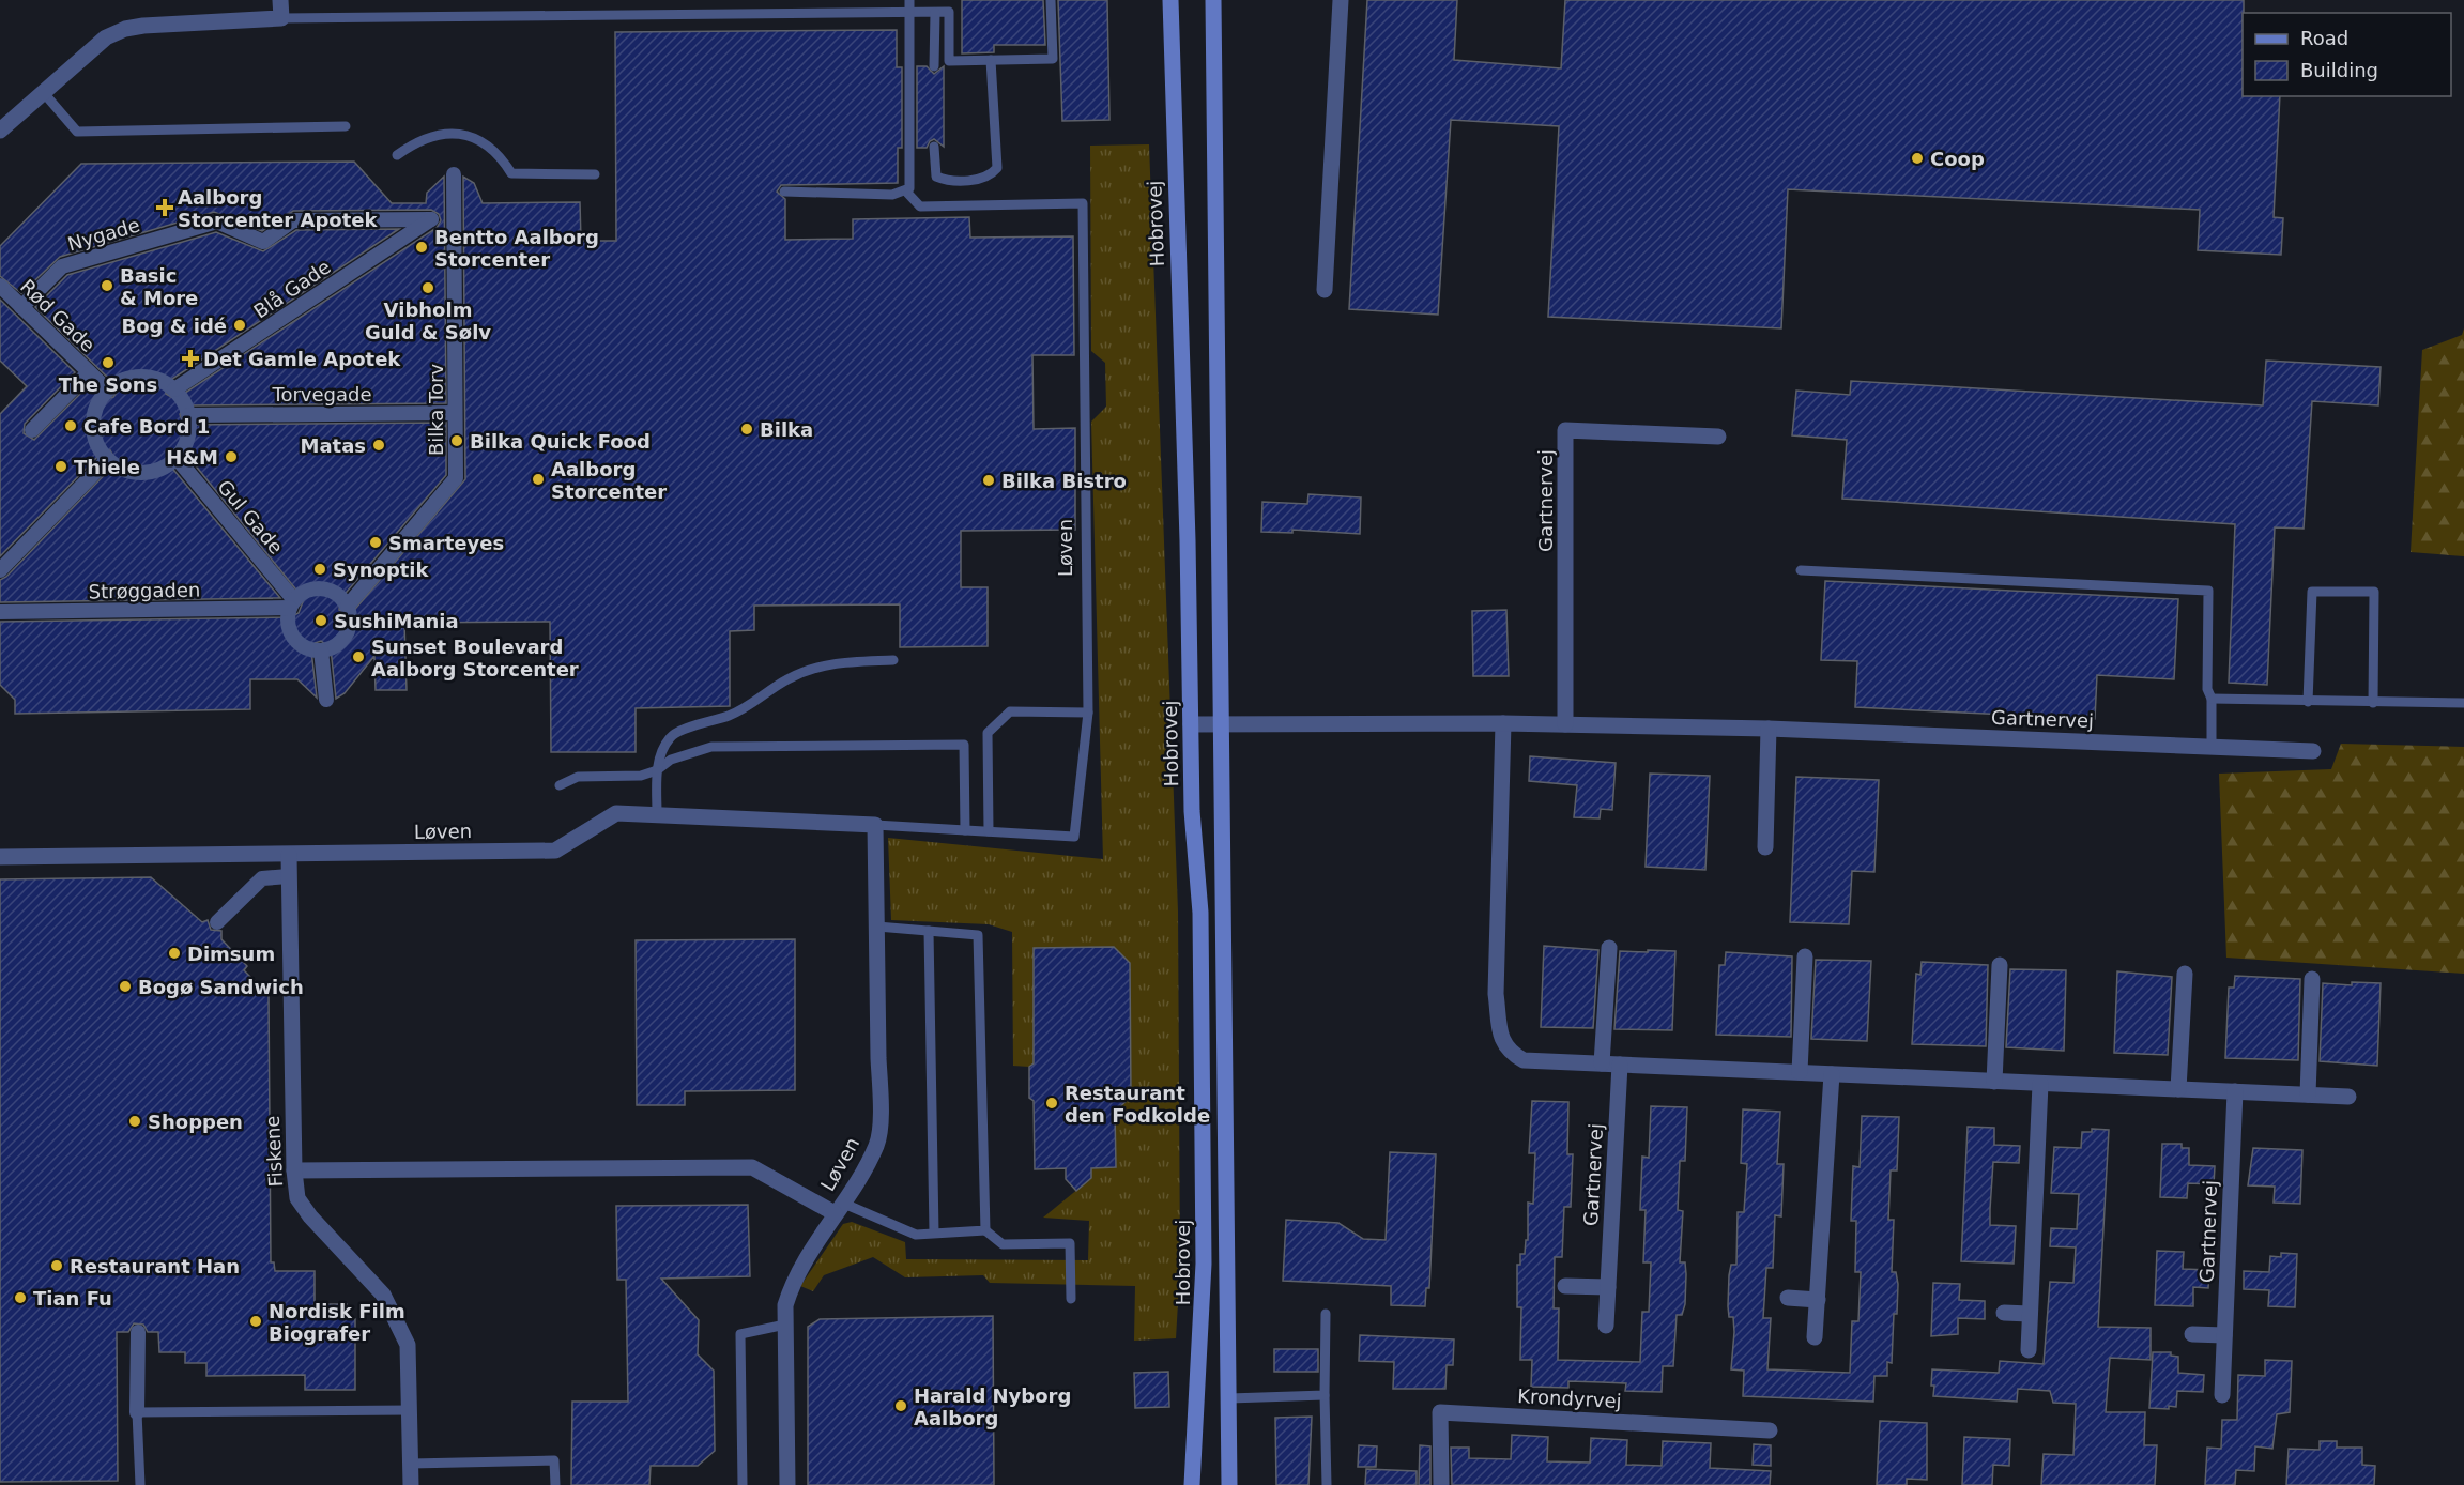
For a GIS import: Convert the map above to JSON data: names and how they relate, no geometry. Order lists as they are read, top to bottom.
{
  "streets": {
    "main road": ["Hobrovej"],
    "street": [
      "Nygade",
      "Blå Gade",
      "Rød Gade",
      "Torvegade",
      "Bilka Torv",
      "Gartnervej",
      "Gul Gade",
      "Løven",
      "Strøggaden",
      "Fiskene",
      "Krondyrvej"
    ]
  },
  "crossings": [
    ["Hobrovej", "Gartnervej"],
    ["Nygade", "Blå Gade"],
    ["Nygade", "Rød Gade"],
    ["Blå Gade", "Rød Gade"],
    ["Blå Gade", "Torvegade"],
    ["Blå Gade", "Gul Gade"],
    ["Rød Gade", "Torvegade"],
    ["Rød Gade", "Gul Gade"],
    ["Torvegade", "Bilka Torv"],
    ["Torvegade", "Gul Gade"],
    ["Bilka Torv", "Gul Gade"],
    ["Bilka Torv", "Strøggaden"],
    ["Gul Gade", "Strøggaden"],
    ["Løven", "Fiskene"]
  ],
  "places": {
    "other": [
      "Coop",
      "Bentto Aalborg Storcenter",
      "Basic & More",
      "Vibholm Guld & Sølv",
      "Bog & idé",
      "The Sons",
      "Cafe Bord 1",
      "Bilka",
      "Bilka Quick Food",
      "Matas",
      "H&M",
      "Thiele",
      "Aalborg Storcenter",
      "Bilka Bistro",
      "Smarteyes",
      "Synoptik",
      "SushiMania",
      "Sunset Boulevard Aalborg Storcenter",
      "Dimsum",
      "Bogø Sandwich",
      "Restaurant den Fodkolde",
      "Shoppen",
      "Restaurant Han",
      "Tian Fu",
      "Nordisk Film Biografer",
      "Harald Nyborg Aalborg"
    ],
    "health": ["Aalborg Storcenter Apotek", "Det Gamle Apotek"]
  },
  "legend": ["Road", "Building"]
}
